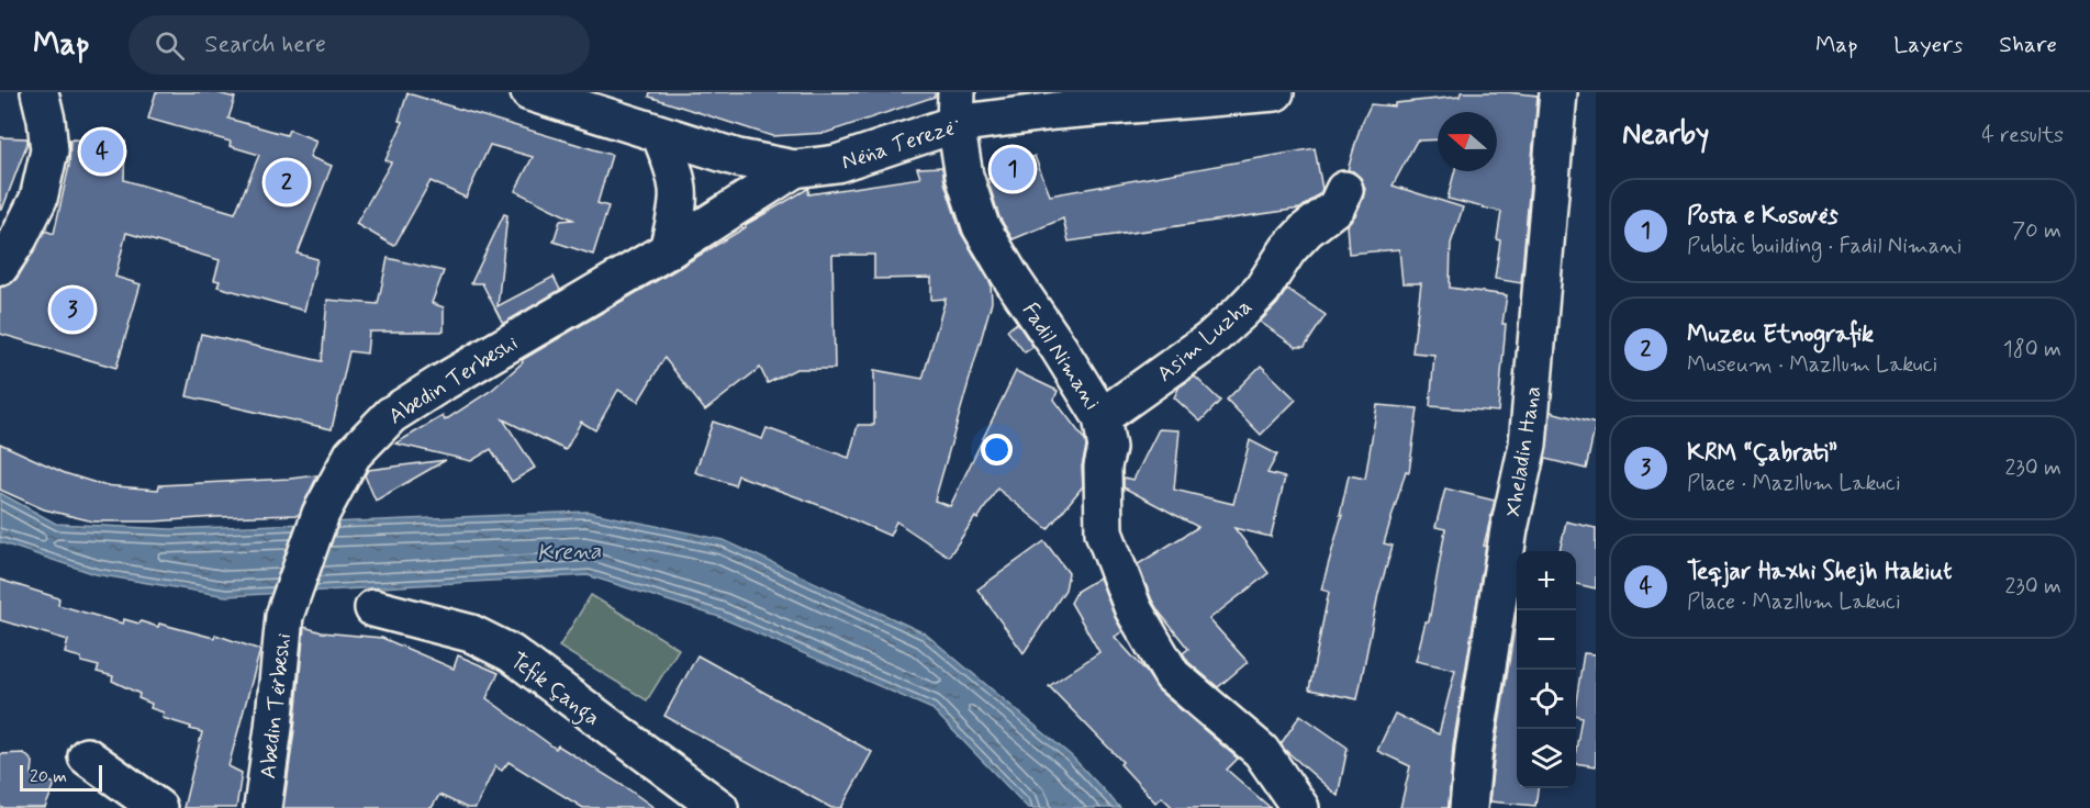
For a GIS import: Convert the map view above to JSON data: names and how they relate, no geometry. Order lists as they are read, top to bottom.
{
  "streets": {
    "street": [
      "Nëna Terezë",
      "Asim Luzha",
      "Fadil Nimani",
      "Abedin Terbeshi",
      "Xheladin Hana",
      "Tefik Çanga",
      "Abedin Tërbeshi"
    ]
  },
  "crossings": [
    ["Nëna Terezë", "Fadil Nimani"],
    ["Nëna Terezë", "Abedin Terbeshi"],
    ["Asim Luzha", "Fadil Nimani"],
    ["Abedin Terbeshi", "Abedin Tërbeshi"]
  ],
  "water": ["Krena"],
  "scale_bar": "20 m",
  "north": "left",
  "page": {
    "header": "Map",
    "search": "Search here",
    "nav": ["Map", "Layers", "Share"],
    "heading": ["Nearby", "4 results"],
    "pins": [
      "4",
      "1",
      "2",
      "3"
    ],
    "list": [
      {
        "mark": "1",
        "name": "Posta e Kosovës",
        "note": "Public building · Fadil Nimani",
        "value": "70 m"
      },
      {
        "mark": "2",
        "name": "Muzeu Etnografik",
        "note": "Museum · Mazllum Lakuci",
        "value": "180 m"
      },
      {
        "mark": "3",
        "name": "KRM “Çabrati”",
        "note": "Place · Mazllum Lakuci",
        "value": "230 m"
      },
      {
        "mark": "4",
        "name": "Teqjar Haxhi Shejh Hakiut",
        "note": "Place · Mazllum Lakuci",
        "value": "230 m"
      }
    ],
    "map_buttons": ["+", "−"],
    "scale": "20 m"
  }
}
